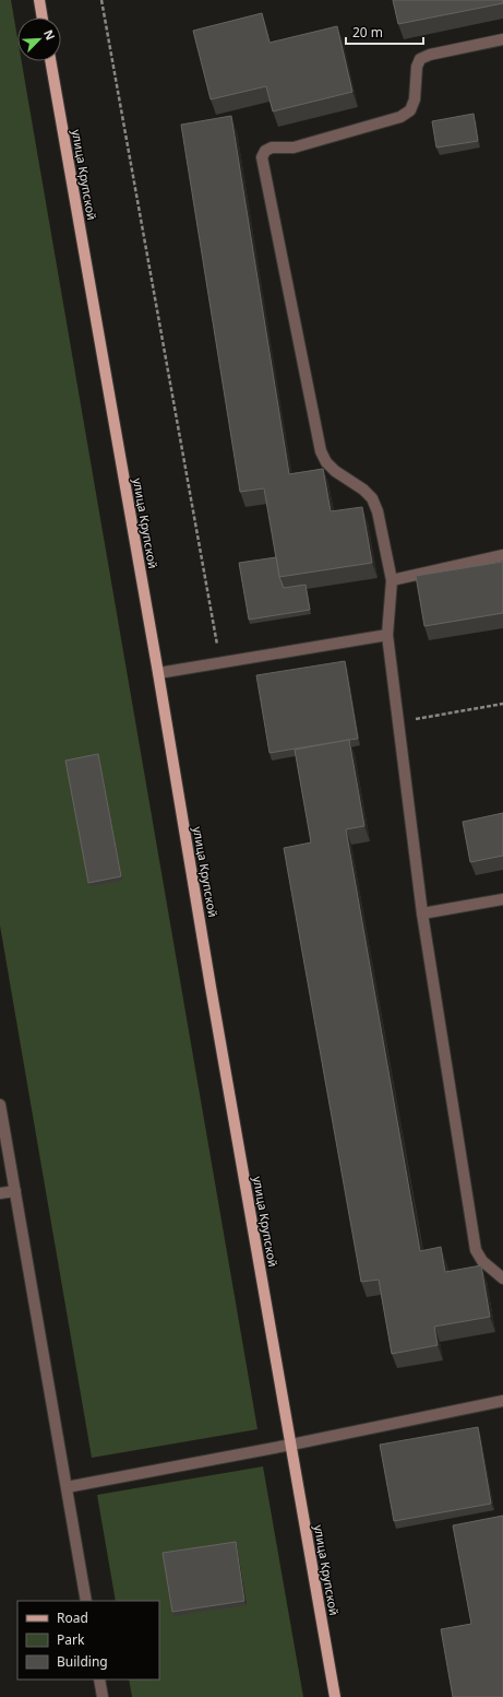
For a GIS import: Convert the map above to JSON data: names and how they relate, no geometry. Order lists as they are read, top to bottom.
{
  "streets": {
    "main road": ["улица Крупской"]
  },
  "legend": ["Road", "Park", "Building"],
  "scale_bar": "20 m",
  "north": "top right"
}
